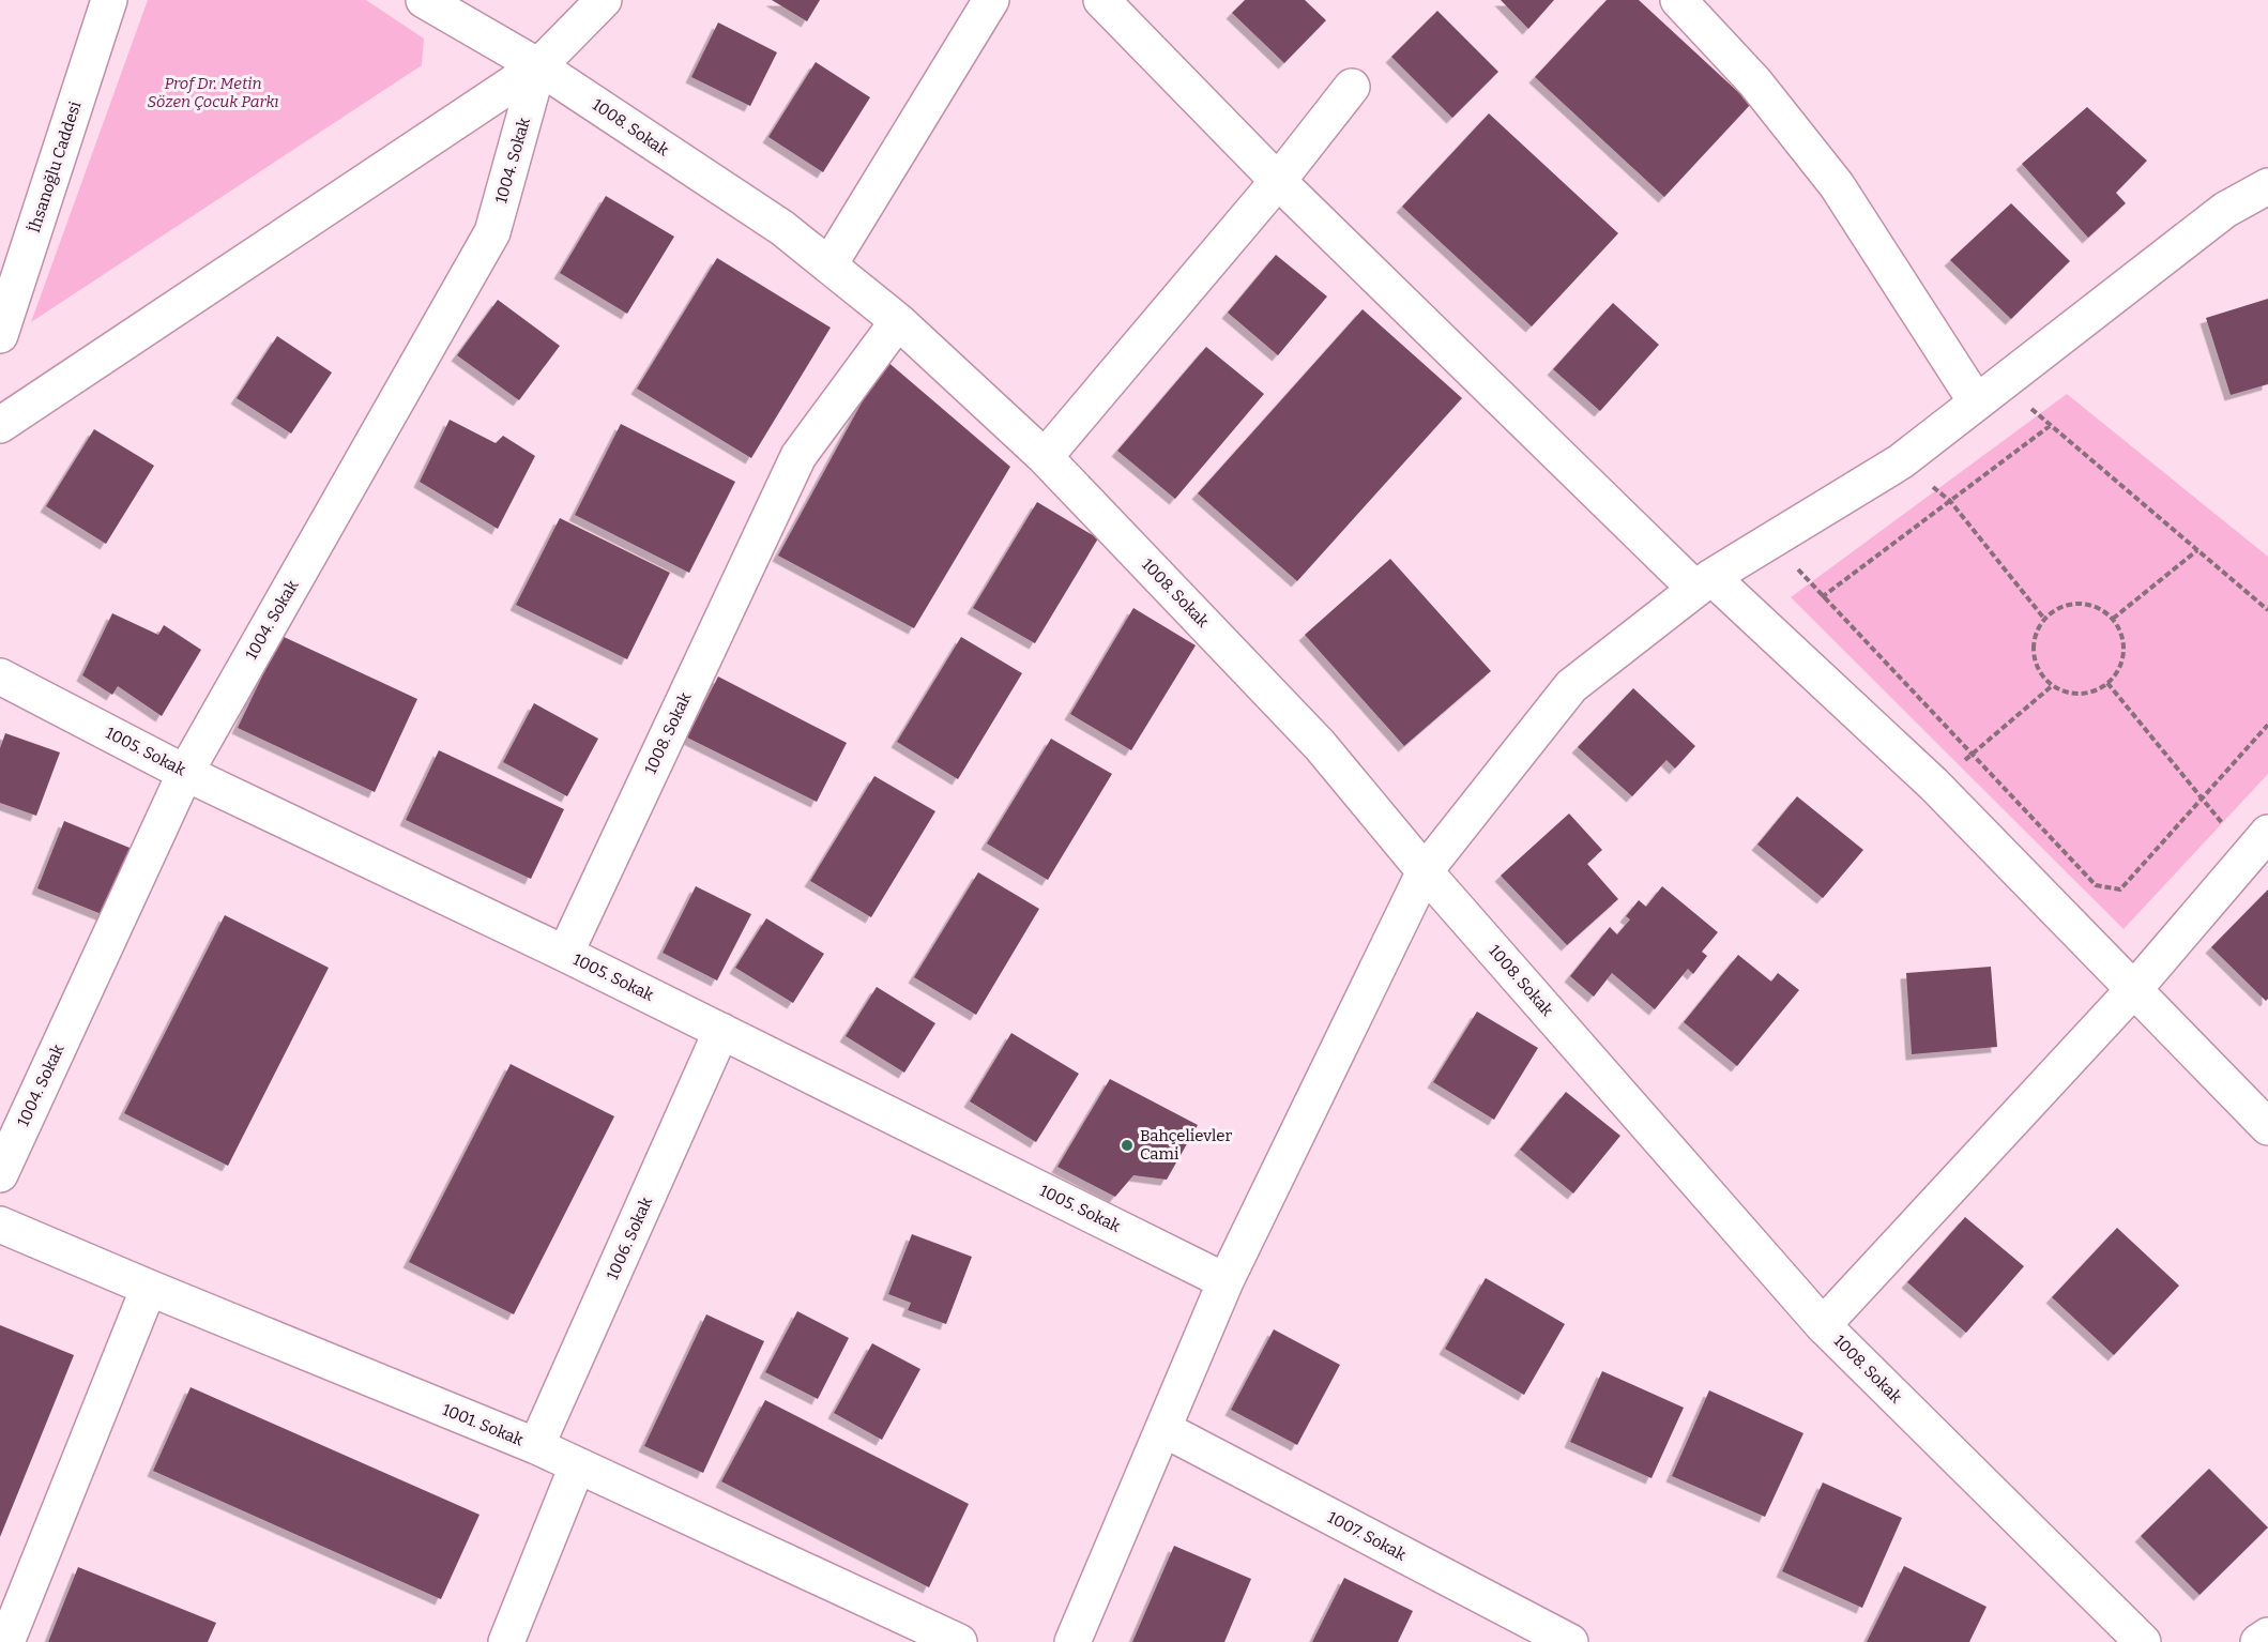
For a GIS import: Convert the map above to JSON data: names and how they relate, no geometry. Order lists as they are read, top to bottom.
{
  "streets": {
    "street": [
      "1008. Sokak",
      "1004. Sokak",
      "İhsanoğlu Caddesi",
      "1005. Sokak",
      "1006. Sokak",
      "1001. Sokak",
      "1007. Sokak"
    ]
  },
  "crossings": [
    ["1008. Sokak", "1004. Sokak"],
    ["1008. Sokak", "1005. Sokak"],
    ["1004. Sokak", "1005. Sokak"],
    ["1005. Sokak", "1006. Sokak"],
    ["1006. Sokak", "1001. Sokak"]
  ],
  "parks": ["Prof Dr. Metin Sözen Çocuk Parkı"],
  "places": ["Bahçelievler Cami"]
}
